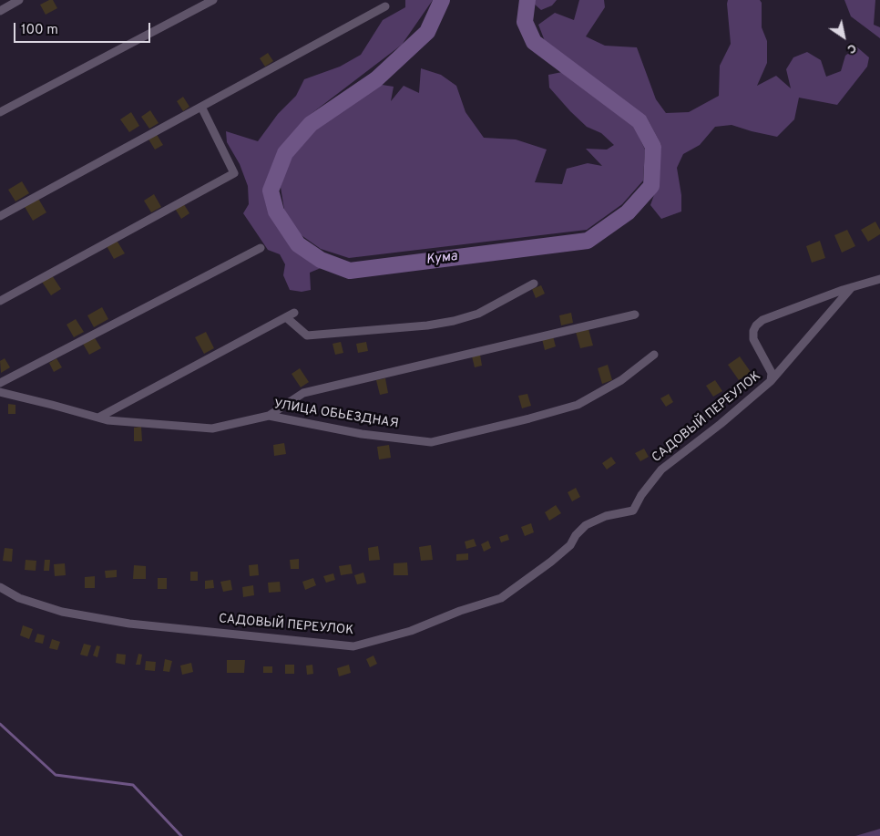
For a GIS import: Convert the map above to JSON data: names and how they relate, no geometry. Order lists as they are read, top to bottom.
{
  "streets": {
    "street": ["УЛИЦА ОБЬЕЗДНАЯ", "САДОВЫЙ ПЕРЕУЛОК"]
  },
  "water": ["Кума"],
  "scale_bar": "100 m",
  "north": "bottom right"
}
